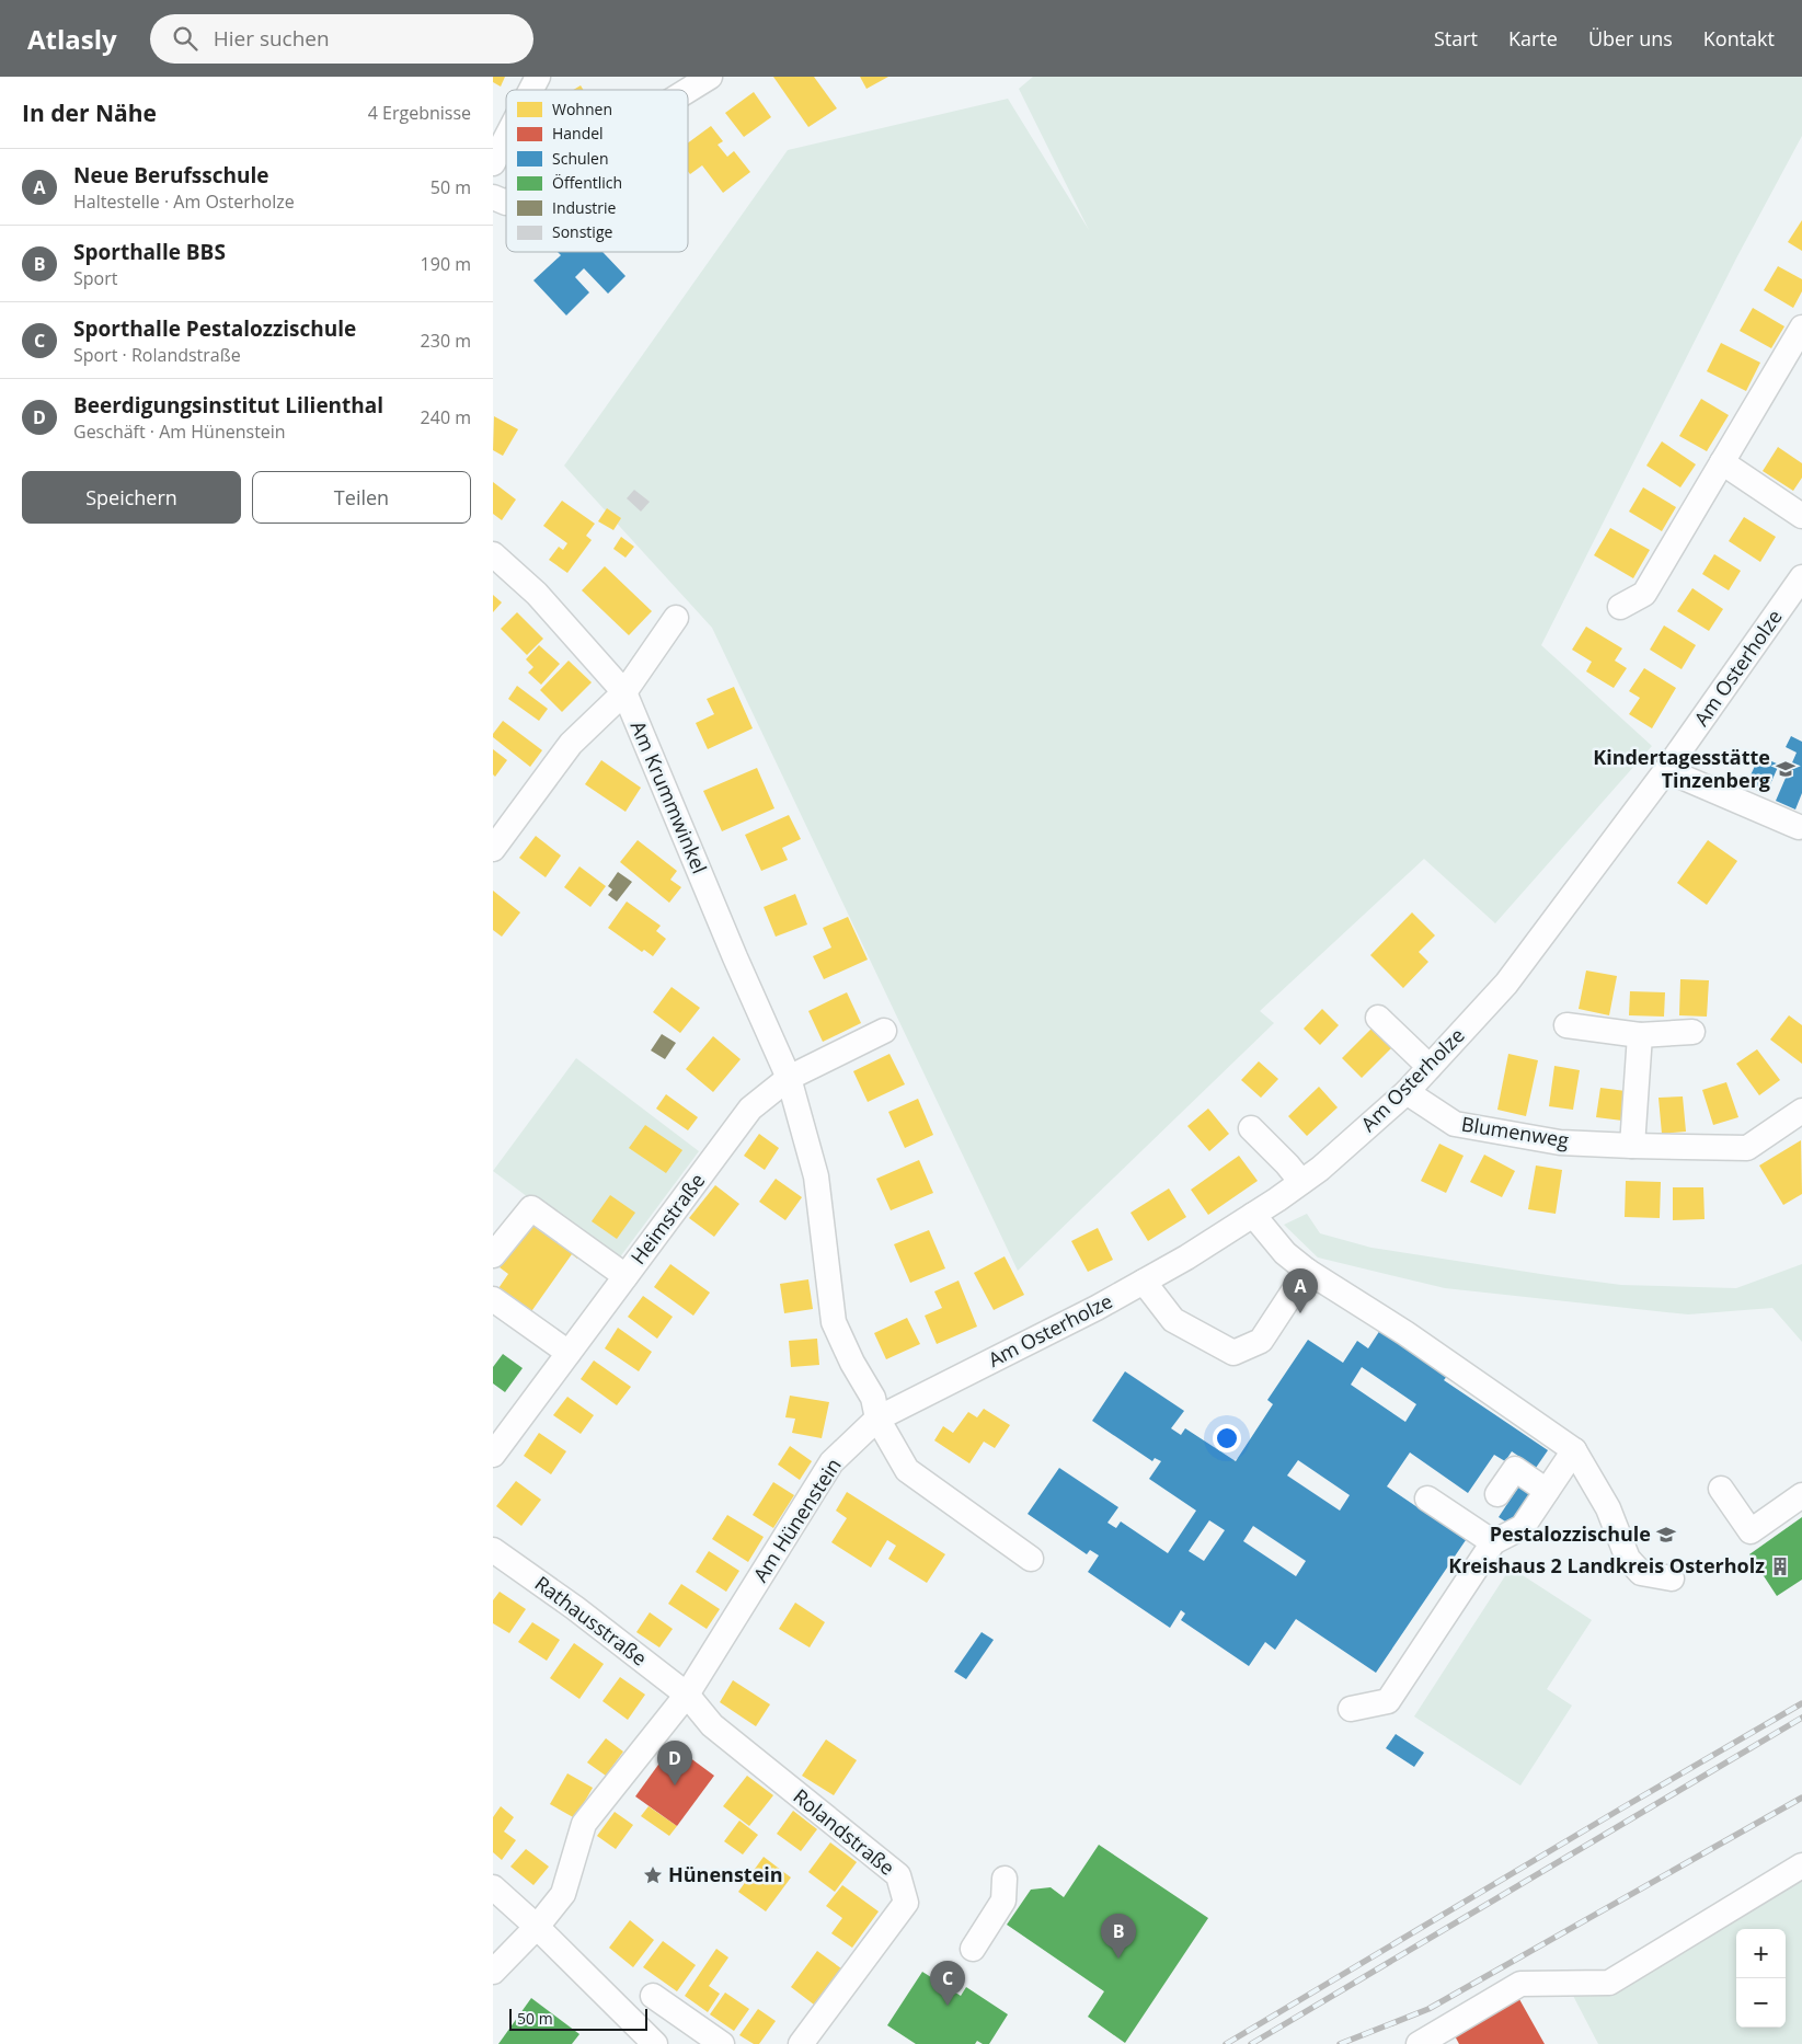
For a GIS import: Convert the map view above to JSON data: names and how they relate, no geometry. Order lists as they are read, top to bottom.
{
  "streets": {
    "street": [
      "Am Osterholze",
      "Am Krummwinkel",
      "Blumenweg",
      "Heimstraße",
      "Am Hünenstein",
      "Rathausstraße",
      "Rolandstraße"
    ]
  },
  "crossings": [
    ["Am Osterholze", "Blumenweg"],
    ["Am Osterholze", "Am Hünenstein"],
    ["Am Krummwinkel", "Heimstraße"],
    ["Am Hünenstein", "Rathausstraße"],
    ["Am Hünenstein", "Rolandstraße"],
    ["Rathausstraße", "Rolandstraße"]
  ],
  "places": {
    "school or university": ["Kindertagesstätte Tinzenberg", "Pestalozzischule"],
    "building": ["Kreishaus 2 Landkreis Osterholz"],
    "place": ["Hünenstein"]
  },
  "legend": [
    "Wohnen",
    "Handel",
    "Schulen",
    "Öffentlich",
    "Industrie",
    "Sonstige"
  ],
  "scale_bar": "50 m",
  "page": {
    "header": "Atlasly",
    "search": "Hier suchen",
    "nav": [
      "Start",
      "Karte",
      "Über uns",
      "Kontakt"
    ],
    "heading": ["In der Nähe", "4 Ergebnisse"],
    "list": [
      {
        "mark": "A",
        "name": "Neue Berufsschule",
        "note": "Haltestelle · Am Osterholze",
        "value": "50 m"
      },
      {
        "mark": "B",
        "name": "Sporthalle BBS",
        "note": "Sport",
        "value": "190 m"
      },
      {
        "mark": "C",
        "name": "Sporthalle Pestalozzischule",
        "note": "Sport · Rolandstraße",
        "value": "230 m"
      },
      {
        "mark": "D",
        "name": "Beerdigungsinstitut Lilienthal",
        "note": "Geschäft · Am Hünenstein",
        "value": "240 m"
      }
    ],
    "buttons": ["Speichern", "Teilen"],
    "pins": [
      "A",
      "D",
      "B",
      "C"
    ],
    "map_buttons": ["+", "−"],
    "scale": "50 m"
  }
}
